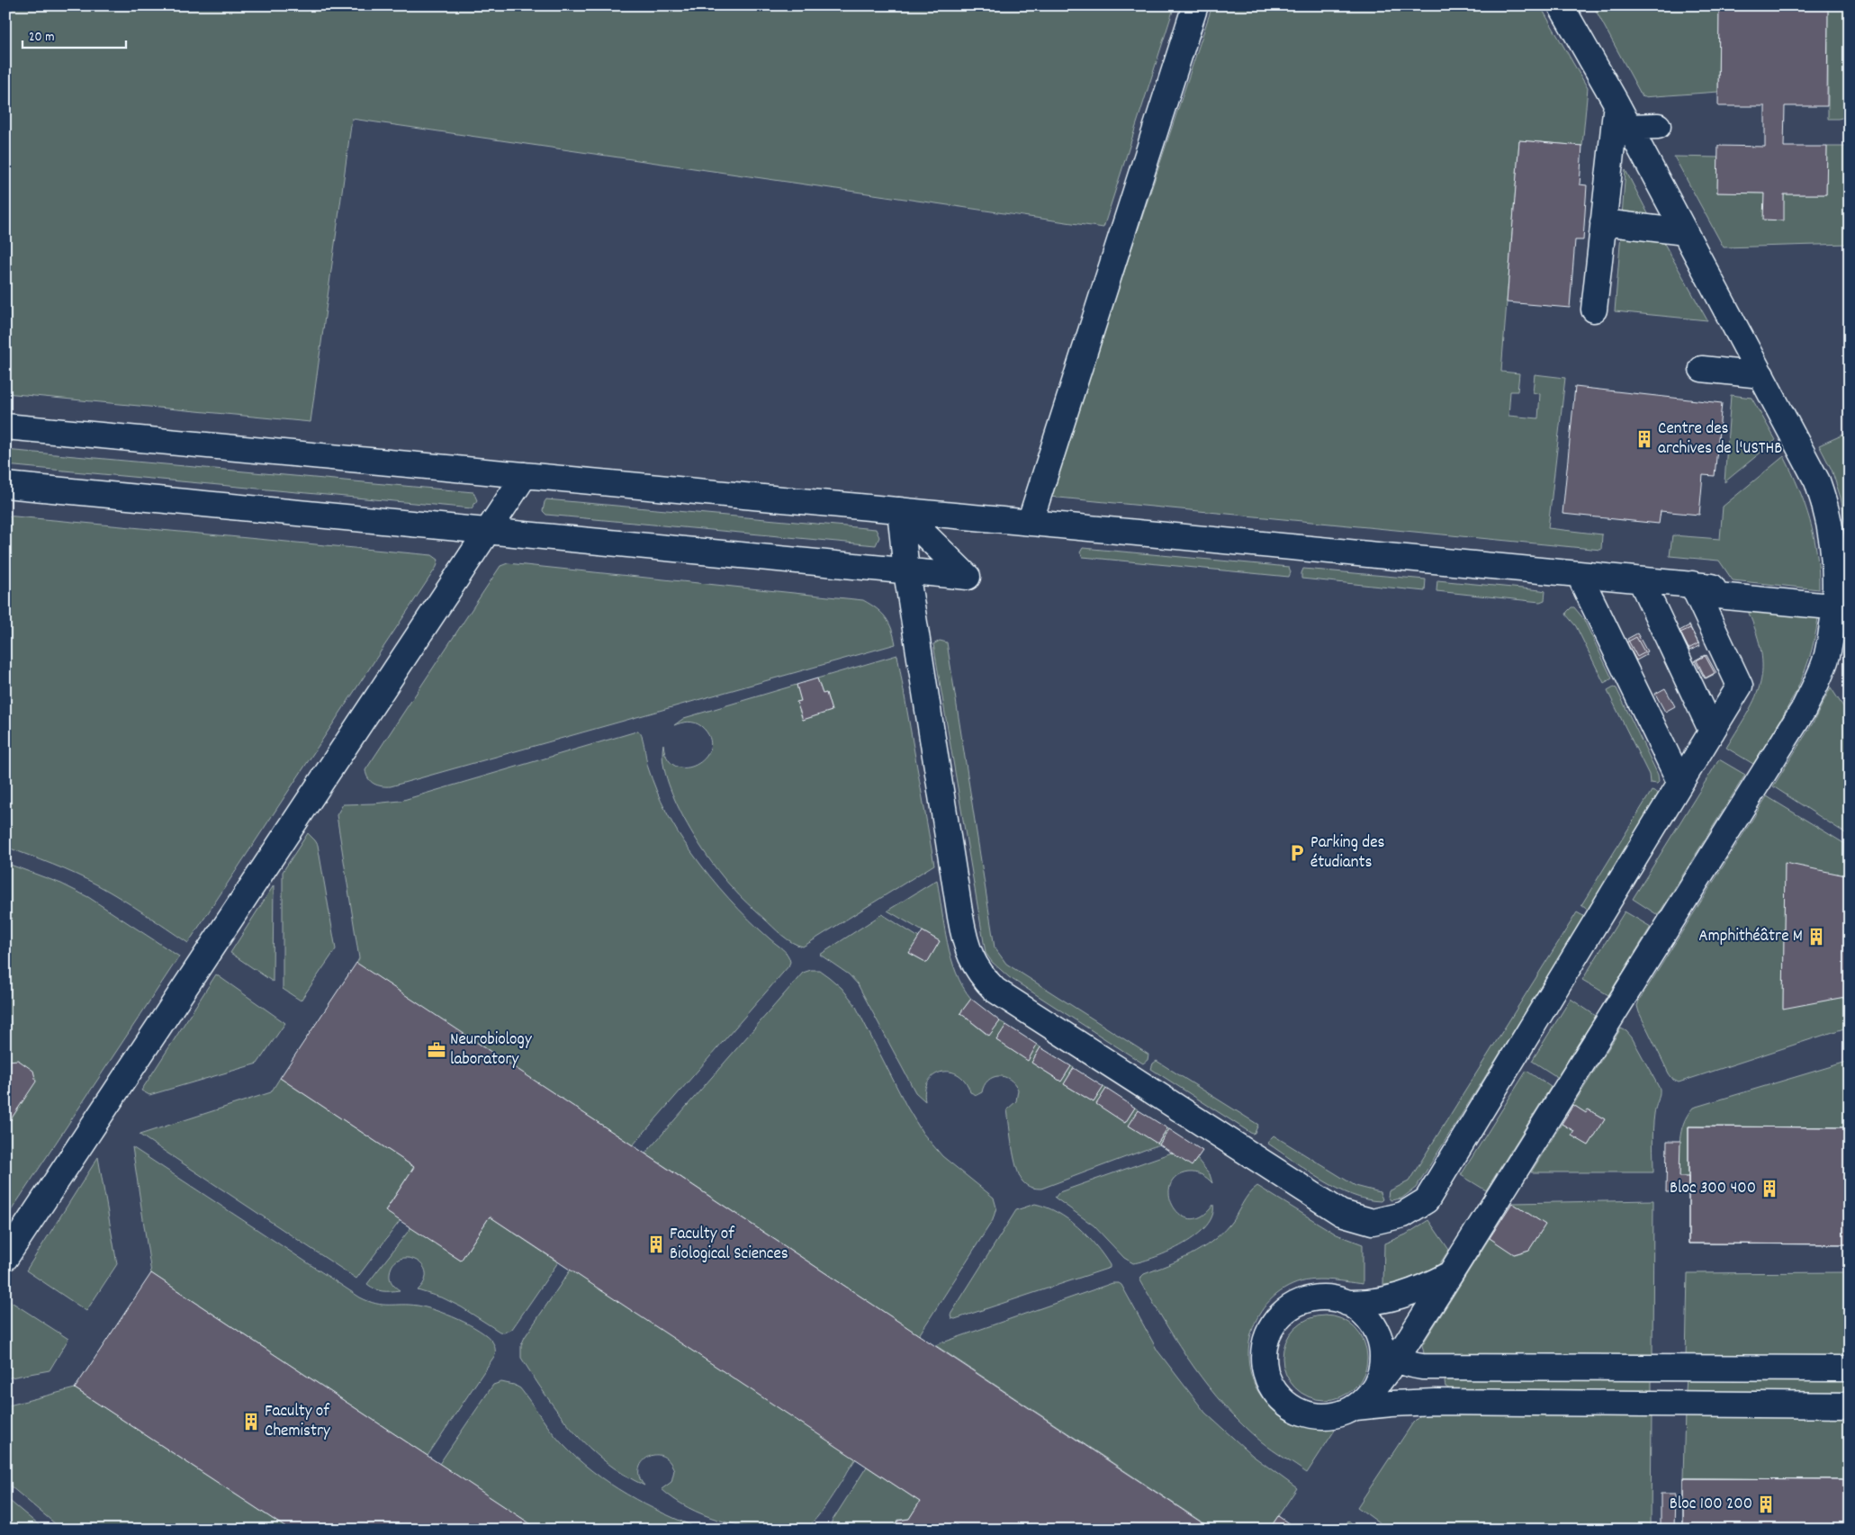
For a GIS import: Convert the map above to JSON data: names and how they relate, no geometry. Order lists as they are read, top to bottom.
{
  "places": {
    "building": [
      "Centre des archives de l'USTHB",
      "Amphithéâtre M",
      "Bloc 300 400",
      "Faculty of Biological Sciences",
      "Faculty of Chemistry",
      "Bloc 100 200"
    ],
    "parking": ["Parking des étudiants"],
    "office": ["Neurobiology laboratory"]
  },
  "scale_bar": "20 m"
}
